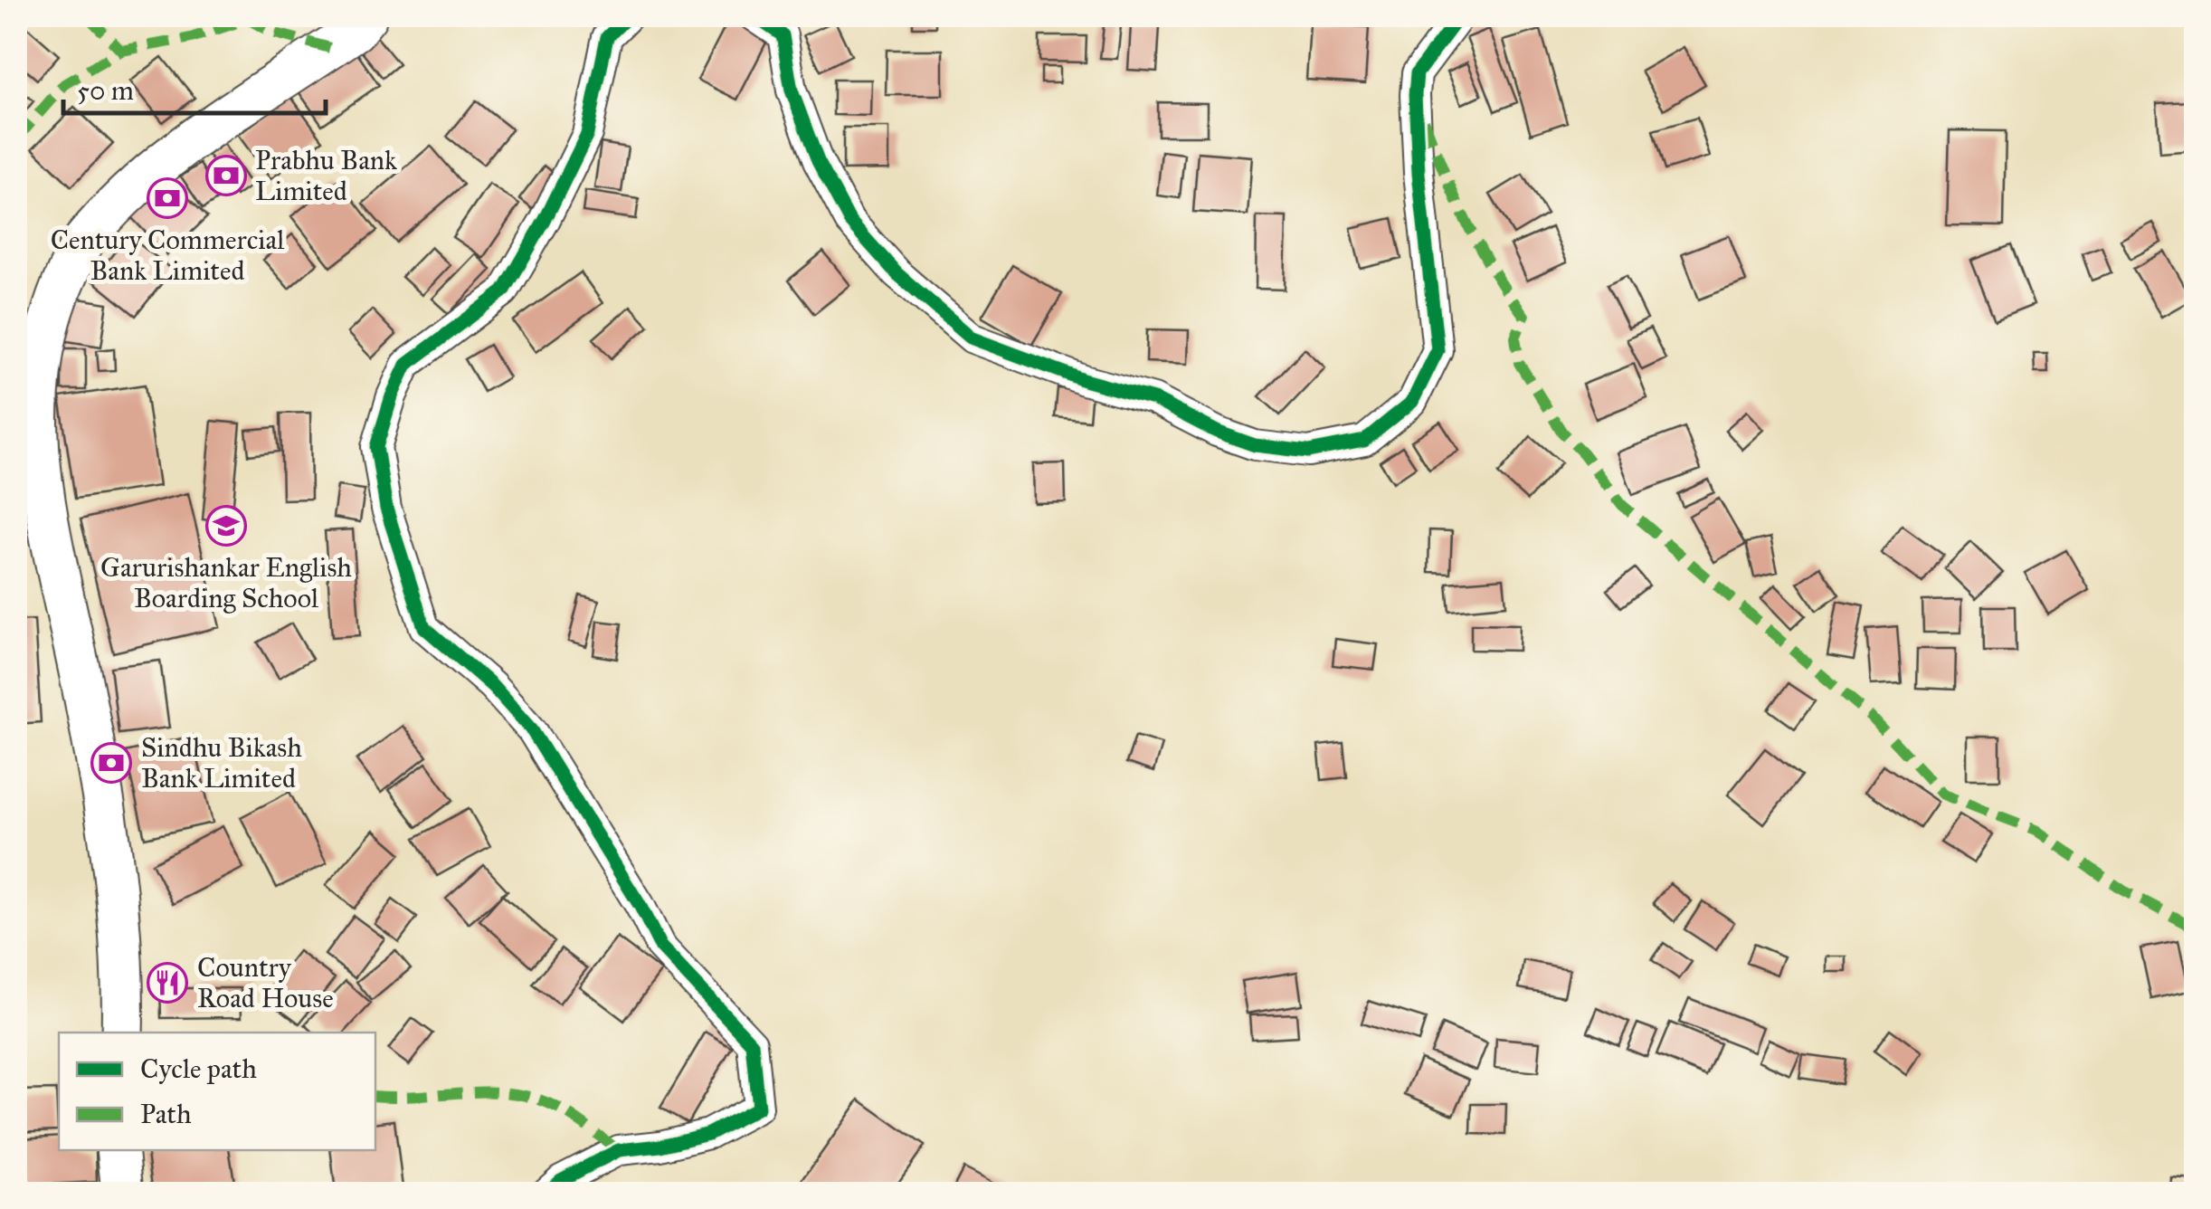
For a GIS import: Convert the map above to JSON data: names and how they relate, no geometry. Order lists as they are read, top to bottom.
{
  "places": {
    "bank": ["Prabhu Bank Limited", "Century Commercial Bank Limited", "Sindhu Bikash Bank Limited"],
    "school or university": ["Garurishankar English Boarding School"],
    "restaurant": ["Country Road House"]
  },
  "legend": ["Cycle path", "Path"],
  "scale_bar": "50 m"
}
